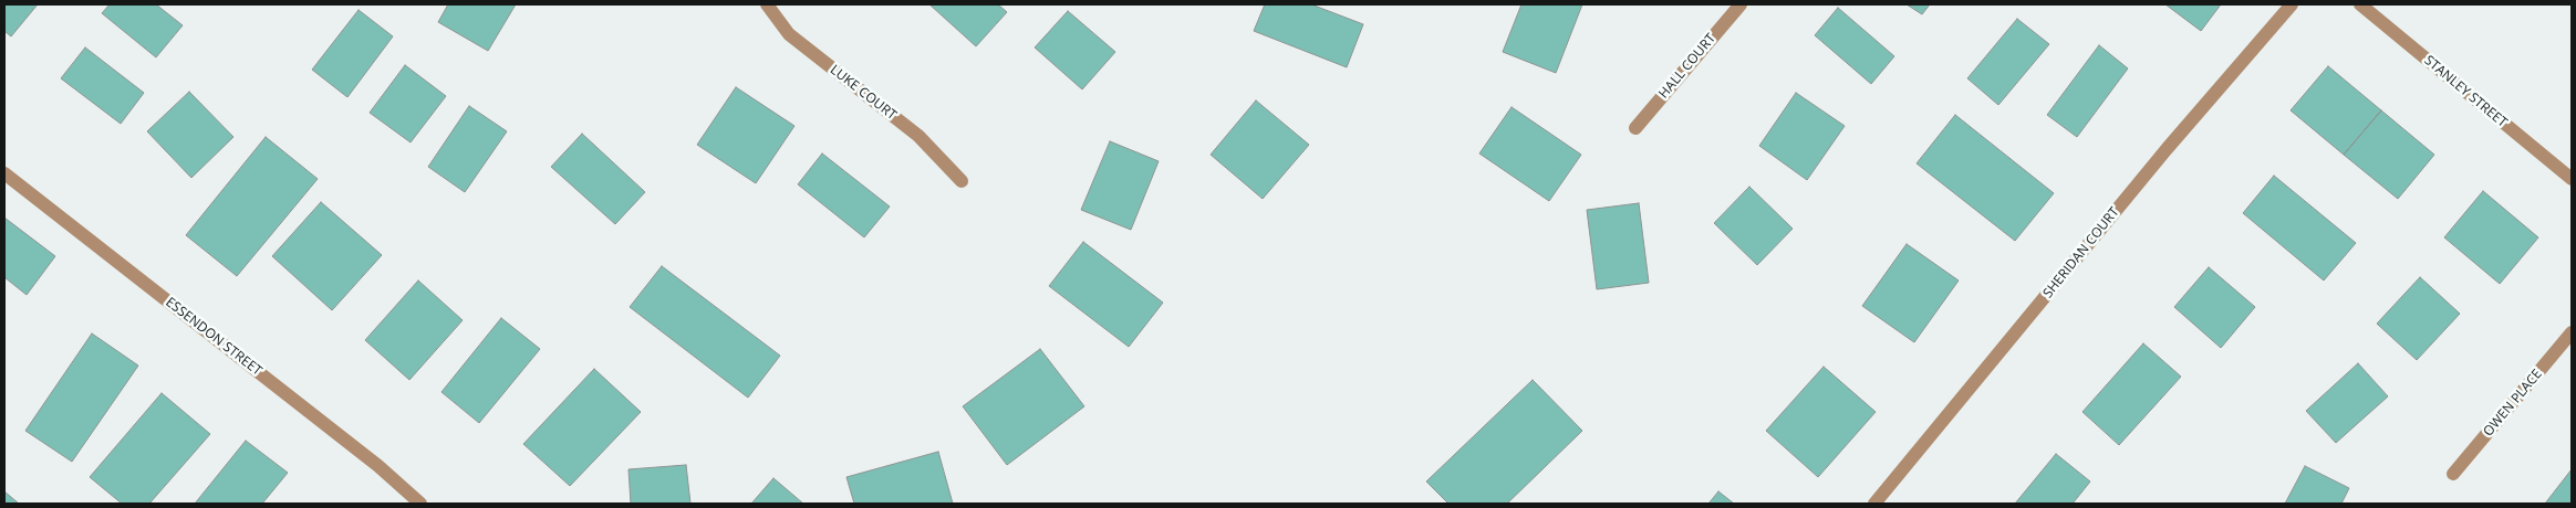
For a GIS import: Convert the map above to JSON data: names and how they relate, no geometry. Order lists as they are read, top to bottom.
{
  "streets": {
    "street": [
      "HALL COURT",
      "STANLEY STREET",
      "LUKE COURT",
      "SHERIDAN COURT",
      "ESSENDON STREET",
      "OWEN PLACE"
    ]
  }
}
